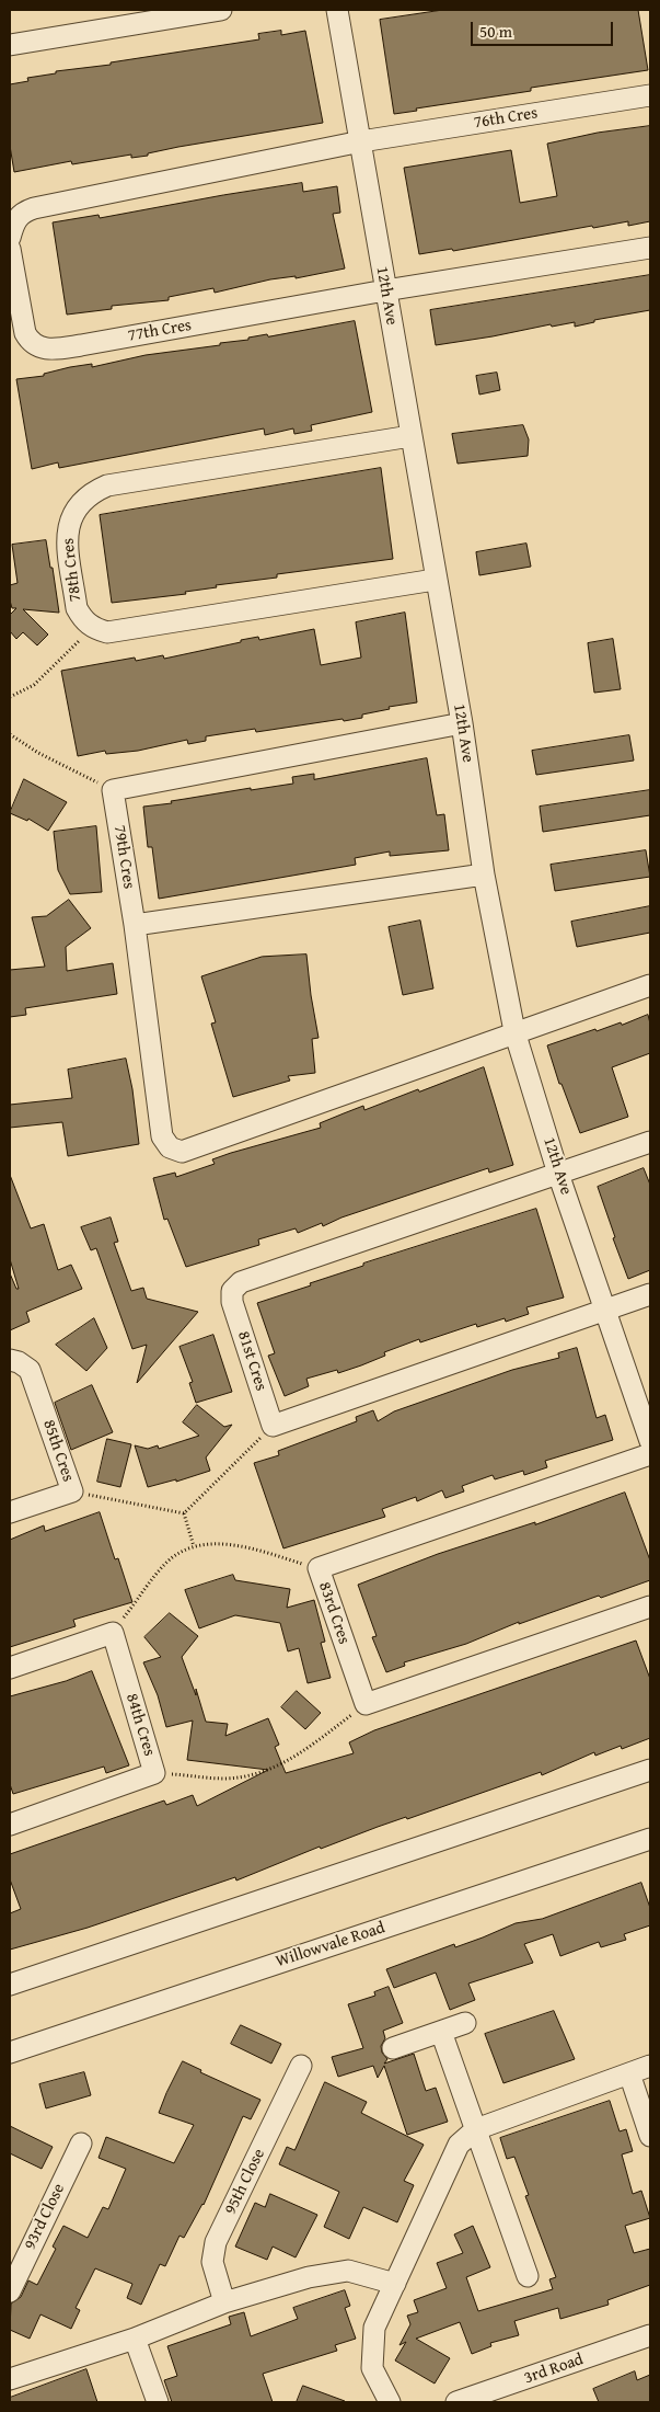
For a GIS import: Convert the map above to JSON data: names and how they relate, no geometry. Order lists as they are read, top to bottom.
{
  "streets": {
    "street": [
      "76th Cres",
      "12th Ave",
      "77th Cres",
      "78th Cres",
      "79th Cres",
      "81st Cres",
      "85th Cres",
      "83rd Cres",
      "84th Cres",
      "Willowvale Road",
      "95th Close",
      "93rd Close",
      "3rd Road"
    ]
  },
  "crossings": [
    ["76th Cres", "12th Ave"],
    ["12th Ave", "77th Cres"],
    ["12th Ave", "78th Cres"],
    ["12th Ave", "79th Cres"],
    ["12th Ave", "81st Cres"]
  ],
  "scale_bar": "50 m"
}
